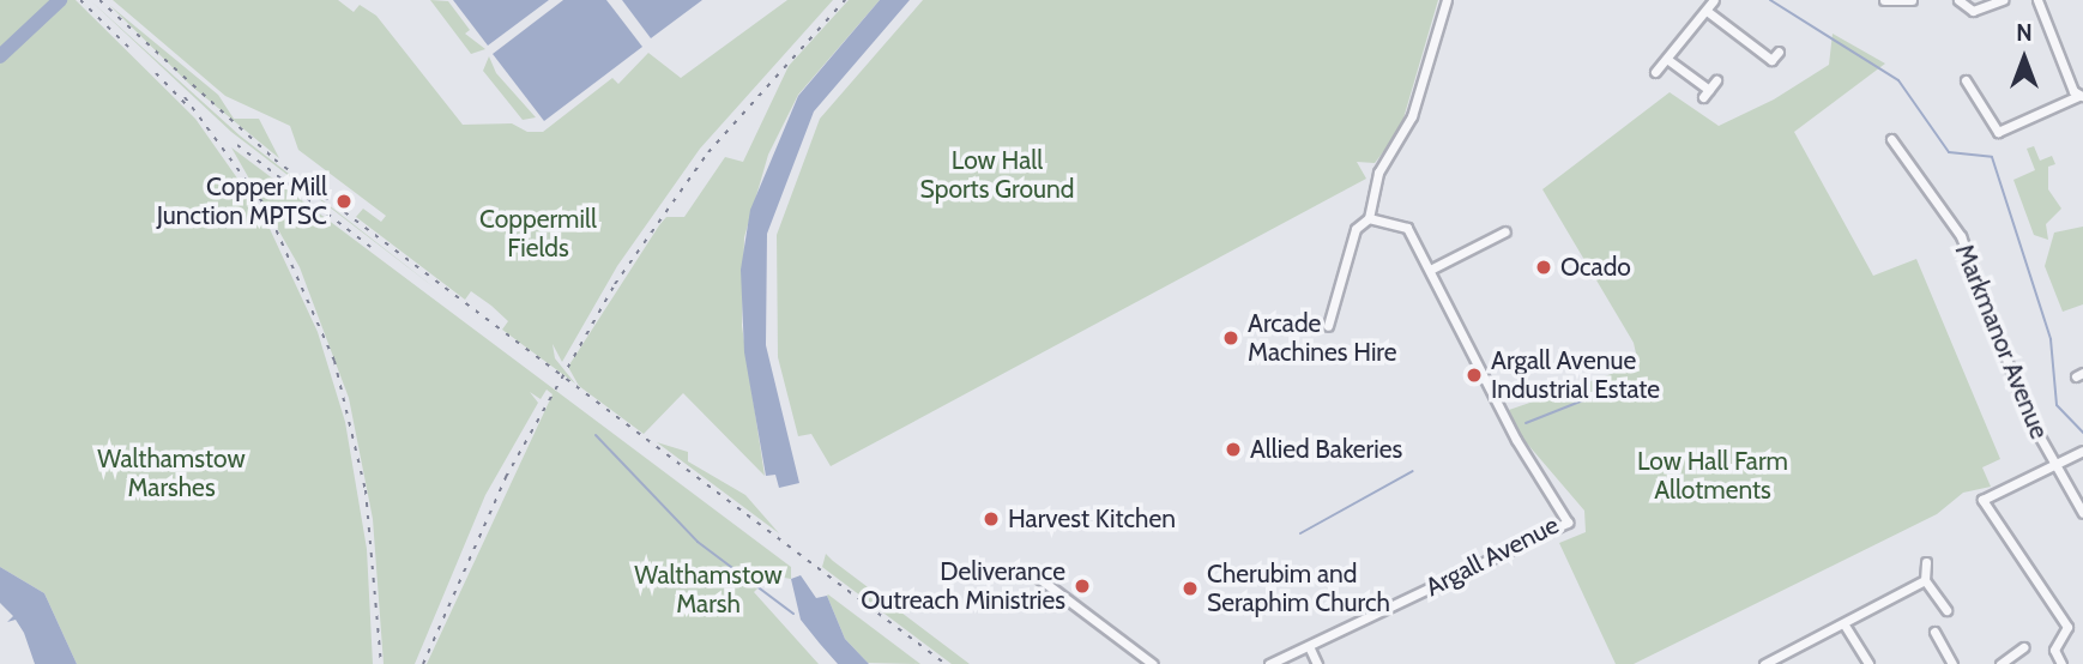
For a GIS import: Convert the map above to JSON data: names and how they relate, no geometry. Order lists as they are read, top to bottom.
{
  "streets": {
    "street": ["Markmanor Avenue", "Argall Avenue"]
  },
  "parks": [
    "Low Hall Sports Ground",
    "Coppermill Fields",
    "Walthamstow Marshes",
    "Low Hall Farm Allotments",
    "Walthamstow Marsh"
  ],
  "places": [
    "Copper Mill Junction MPTSC",
    "Ocado",
    "Arcade Machines Hire",
    "Argall Avenue Industrial Estate",
    "Allied Bakeries",
    "Harvest Kitchen",
    "Deliverance Outreach Ministries",
    "Cherubim and Seraphim Church"
  ],
  "north": "top"
}
